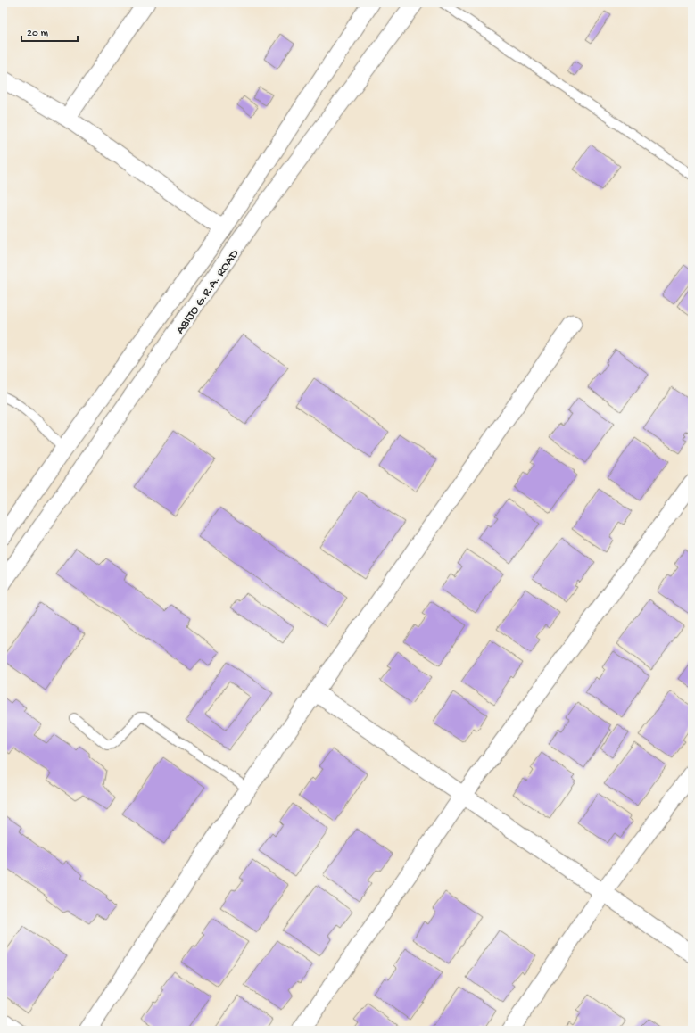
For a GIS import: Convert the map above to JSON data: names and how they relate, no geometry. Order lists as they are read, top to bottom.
{
  "streets": {
    "street": ["ABIJO G.R.A. ROAD"]
  },
  "scale_bar": "20 m"
}
